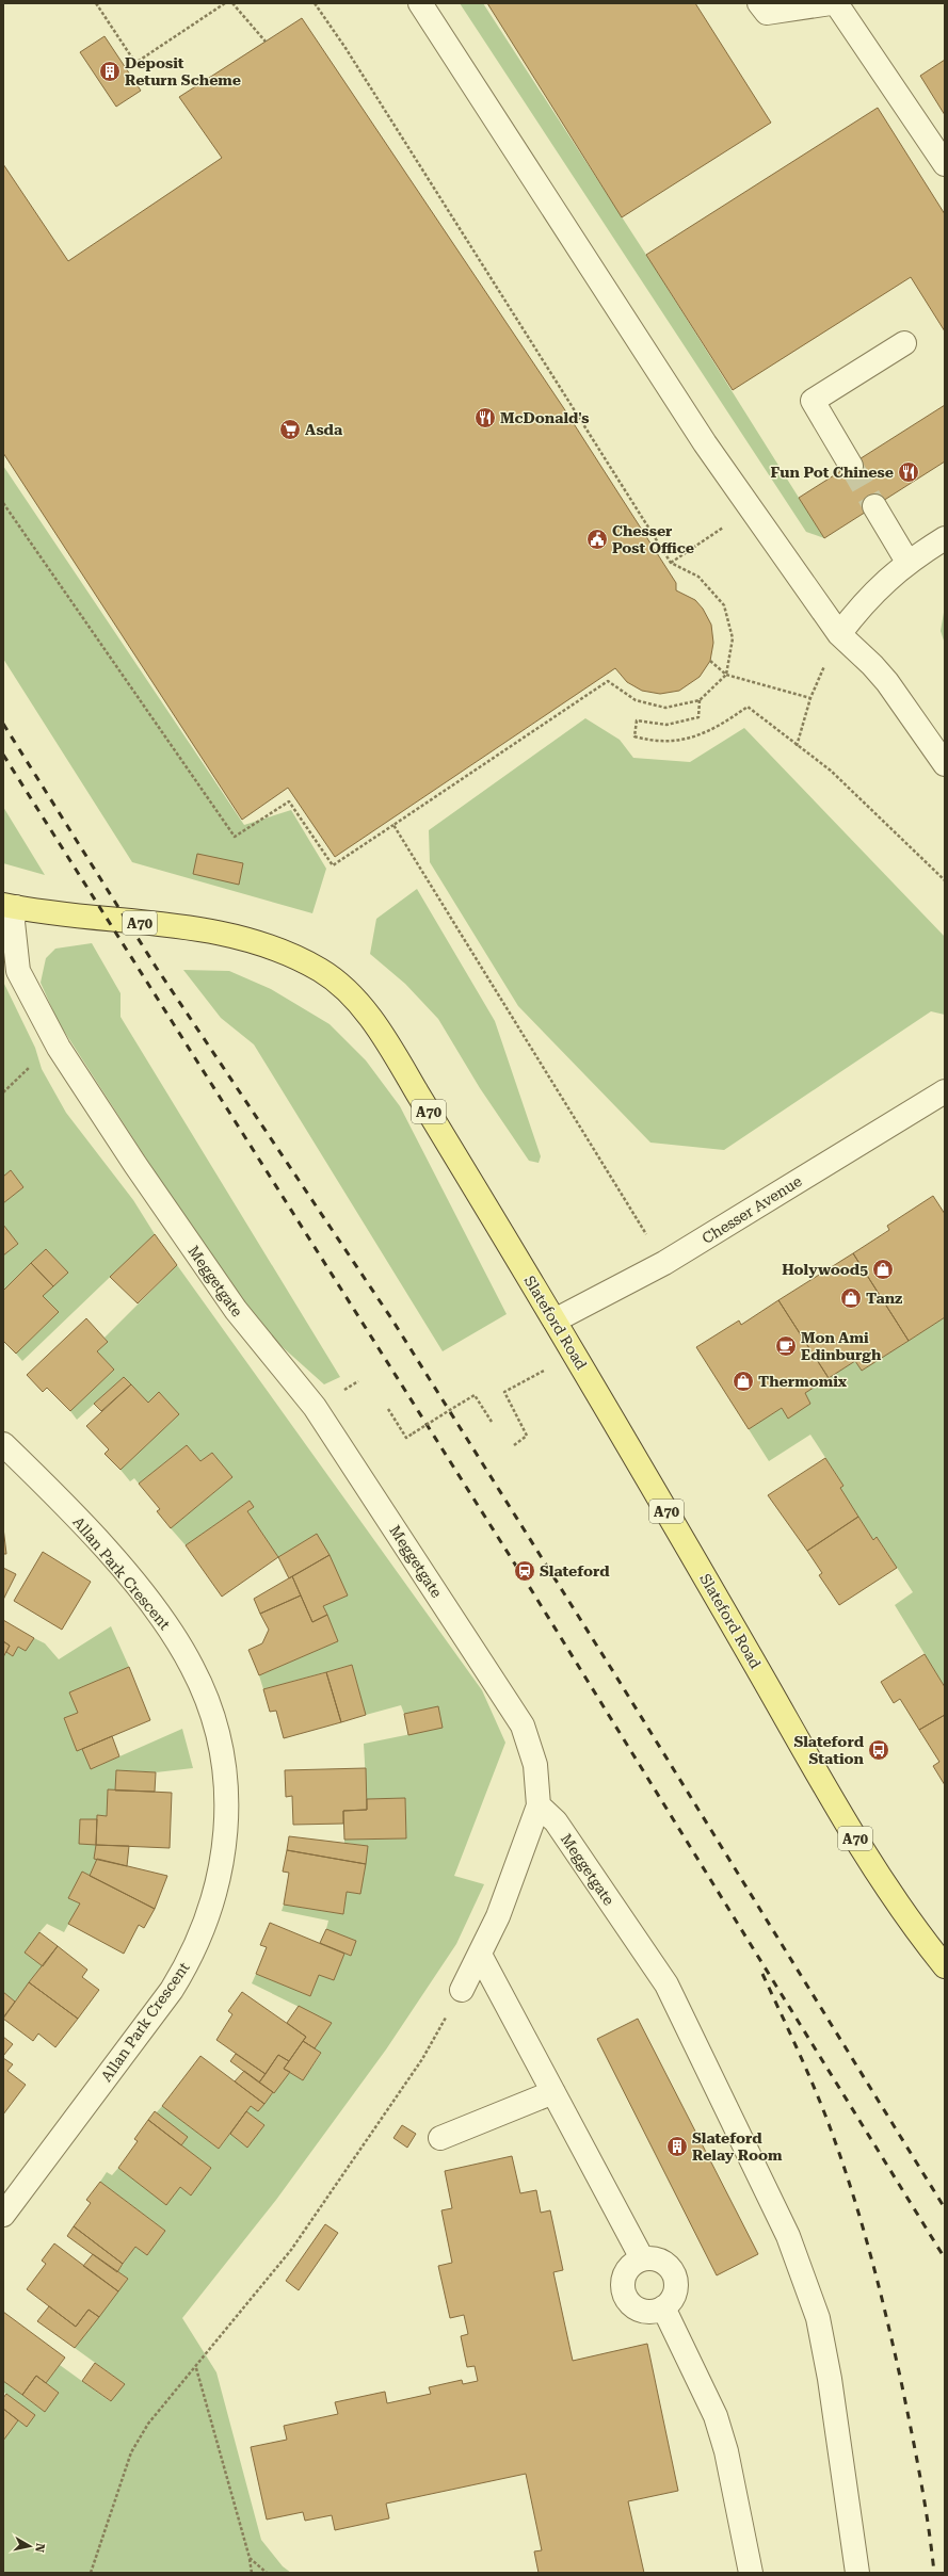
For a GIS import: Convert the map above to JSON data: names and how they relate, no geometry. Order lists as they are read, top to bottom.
{
  "streets": {
    "main road": ["A70", "Slateford Road"],
    "street": ["Chesser Avenue", "Meggetgate", "Allan Park Crescent"]
  },
  "crossings": [
    ["Chesser Avenue", "Slateford Road"],
    ["Meggetgate", "Slateford Road"]
  ],
  "places": {
    "building": ["Deposit Return Scheme", "Slateford Relay Room"],
    "restaurant": ["McDonald's", "Fun Pot Chinese"],
    "supermarket": ["Asda"],
    "public building": ["Chesser Post Office"],
    "shop": ["Holywood5", "Tanz", "Thermomix"],
    "cafe": ["Mon Ami Edinburgh"],
    "station": ["Slateford"],
    "bus stop": ["Slateford Station"]
  },
  "north": "right"
}
